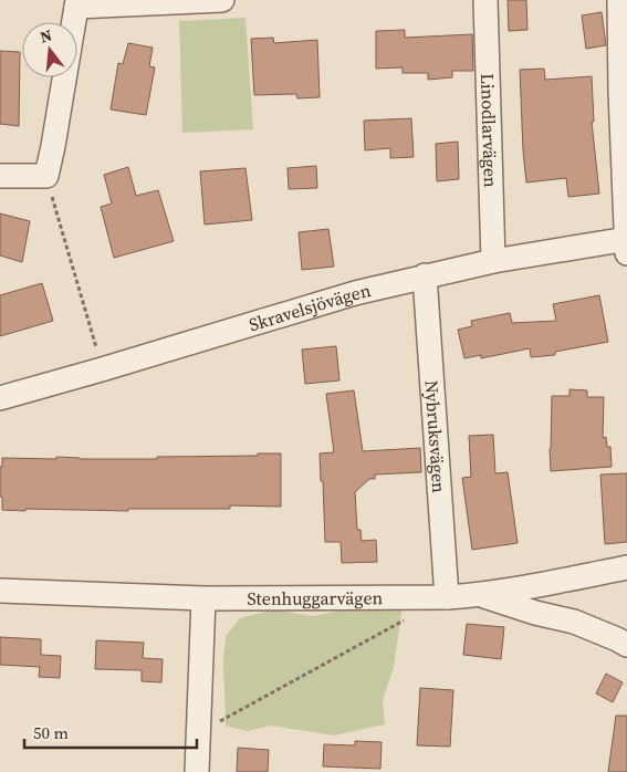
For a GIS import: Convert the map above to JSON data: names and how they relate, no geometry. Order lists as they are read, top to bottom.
{
  "streets": {
    "street": [
      "Linodlarvägen",
      "Skravelsjövägen",
      "Nybruksvägen",
      "Stenhuggarvägen"
    ]
  },
  "crossings": [
    ["Linodlarvägen", "Skravelsjövägen"],
    ["Skravelsjövägen", "Nybruksvägen"],
    ["Nybruksvägen", "Stenhuggarvägen"]
  ],
  "scale_bar": "50 m",
  "north": "top"
}
